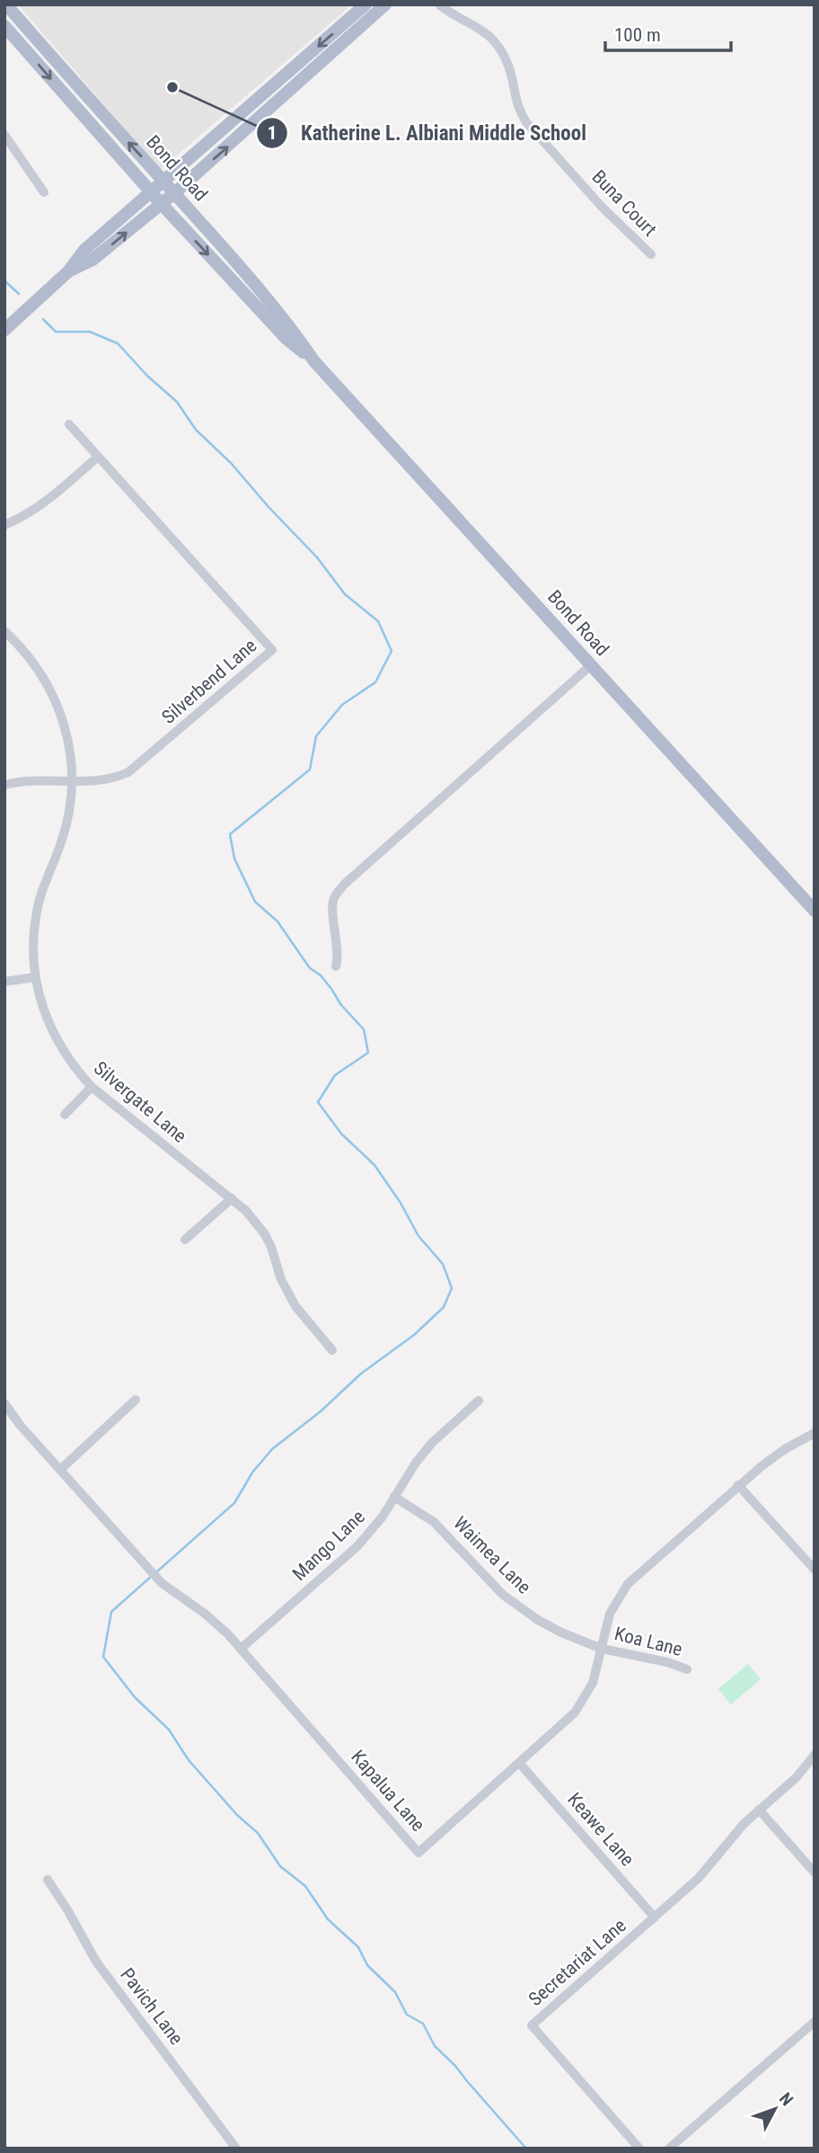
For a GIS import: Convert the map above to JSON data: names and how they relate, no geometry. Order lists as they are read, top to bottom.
{
  "streets": {
    "main road": ["Bond Road"],
    "street": [
      "Buna Court",
      "Silverbend Lane",
      "Silvergate Lane",
      "Mango Lane",
      "Waimea Lane",
      "Koa Lane",
      "Kapalua Lane",
      "Keawe Lane",
      "Secretariat Lane",
      "Pavich Lane"
    ]
  },
  "crossings": [
    ["Silverbend Lane", "Silvergate Lane"],
    ["Mango Lane", "Waimea Lane"],
    ["Mango Lane", "Kapalua Lane"],
    ["Waimea Lane", "Koa Lane"],
    ["Waimea Lane", "Kapalua Lane"],
    ["Koa Lane", "Kapalua Lane"],
    ["Kapalua Lane", "Keawe Lane"],
    ["Keawe Lane", "Secretariat Lane"]
  ],
  "places": ["Katherine L. Albiani Middle School"],
  "scale_bar": "100 m",
  "north": "top right"
}
